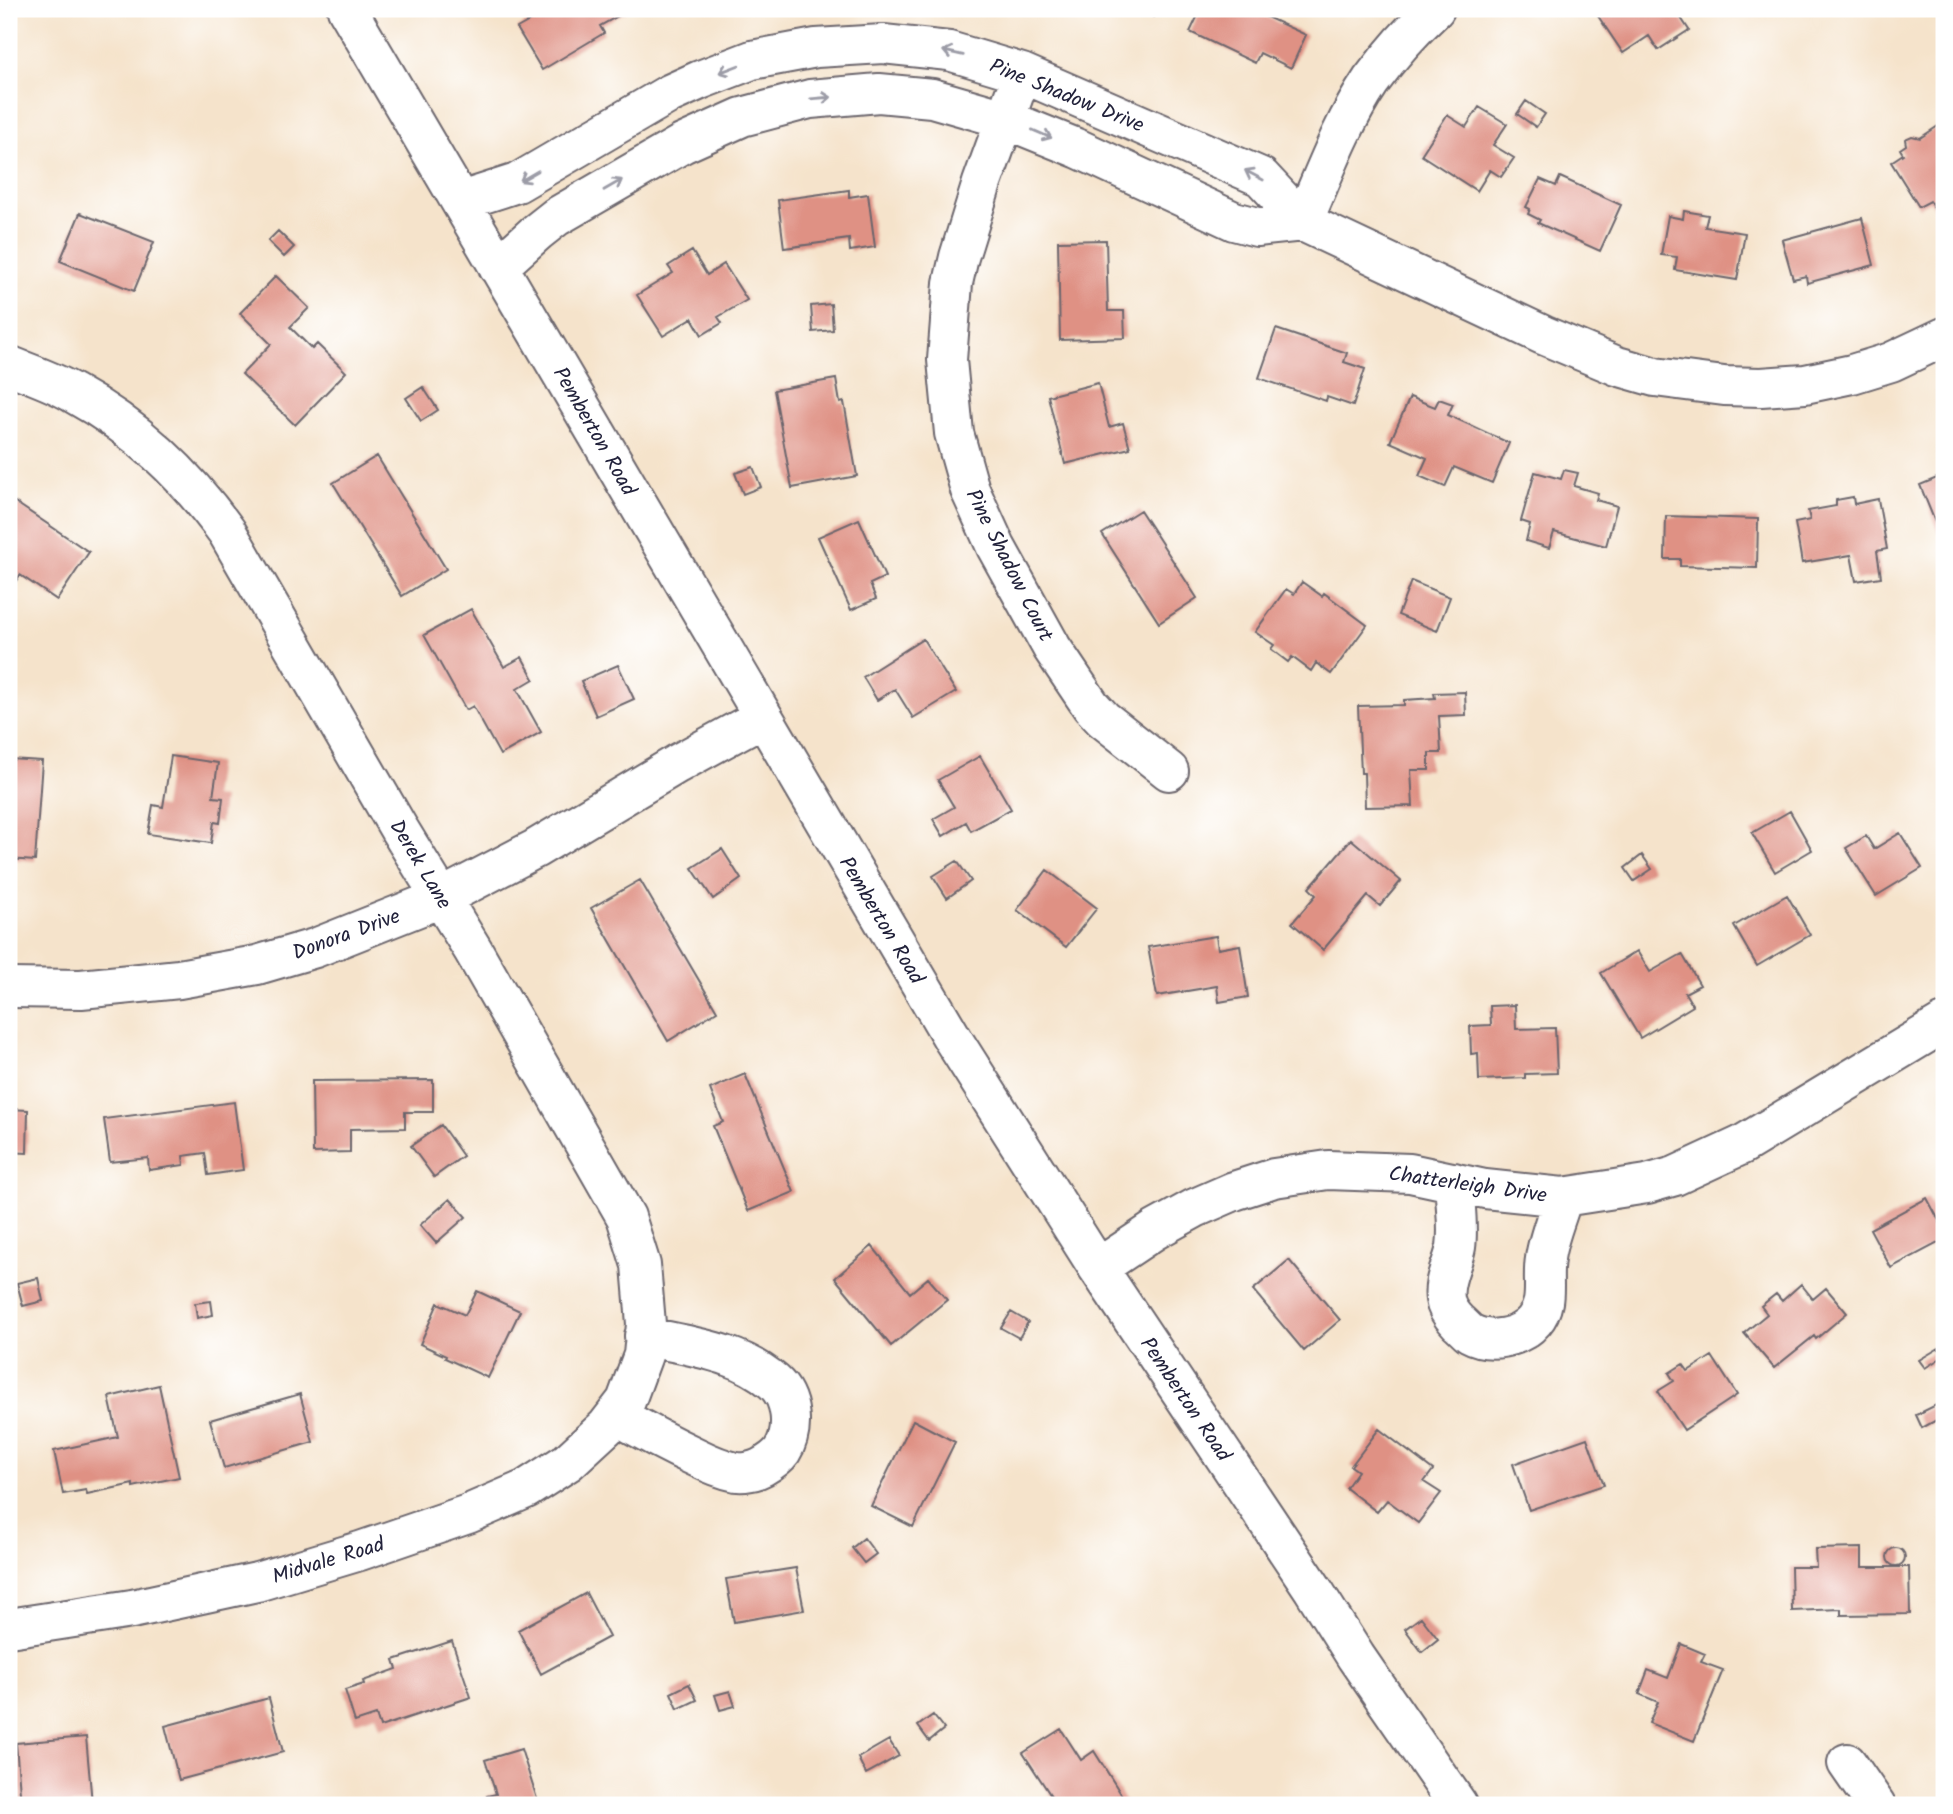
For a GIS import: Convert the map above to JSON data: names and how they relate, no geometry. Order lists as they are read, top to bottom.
{
  "streets": {
    "street": [
      "Pine Shadow Drive",
      "Pemberton Road",
      "Pine Shadow Court",
      "Derek Lane",
      "Donora Drive",
      "Chatterleigh Drive",
      "Midvale Road"
    ]
  },
  "crossings": [
    ["Pine Shadow Drive", "Pemberton Road"],
    ["Pine Shadow Drive", "Pine Shadow Court"],
    ["Pemberton Road", "Donora Drive"],
    ["Pemberton Road", "Chatterleigh Drive"],
    ["Derek Lane", "Donora Drive"],
    ["Derek Lane", "Midvale Road"]
  ]
}
